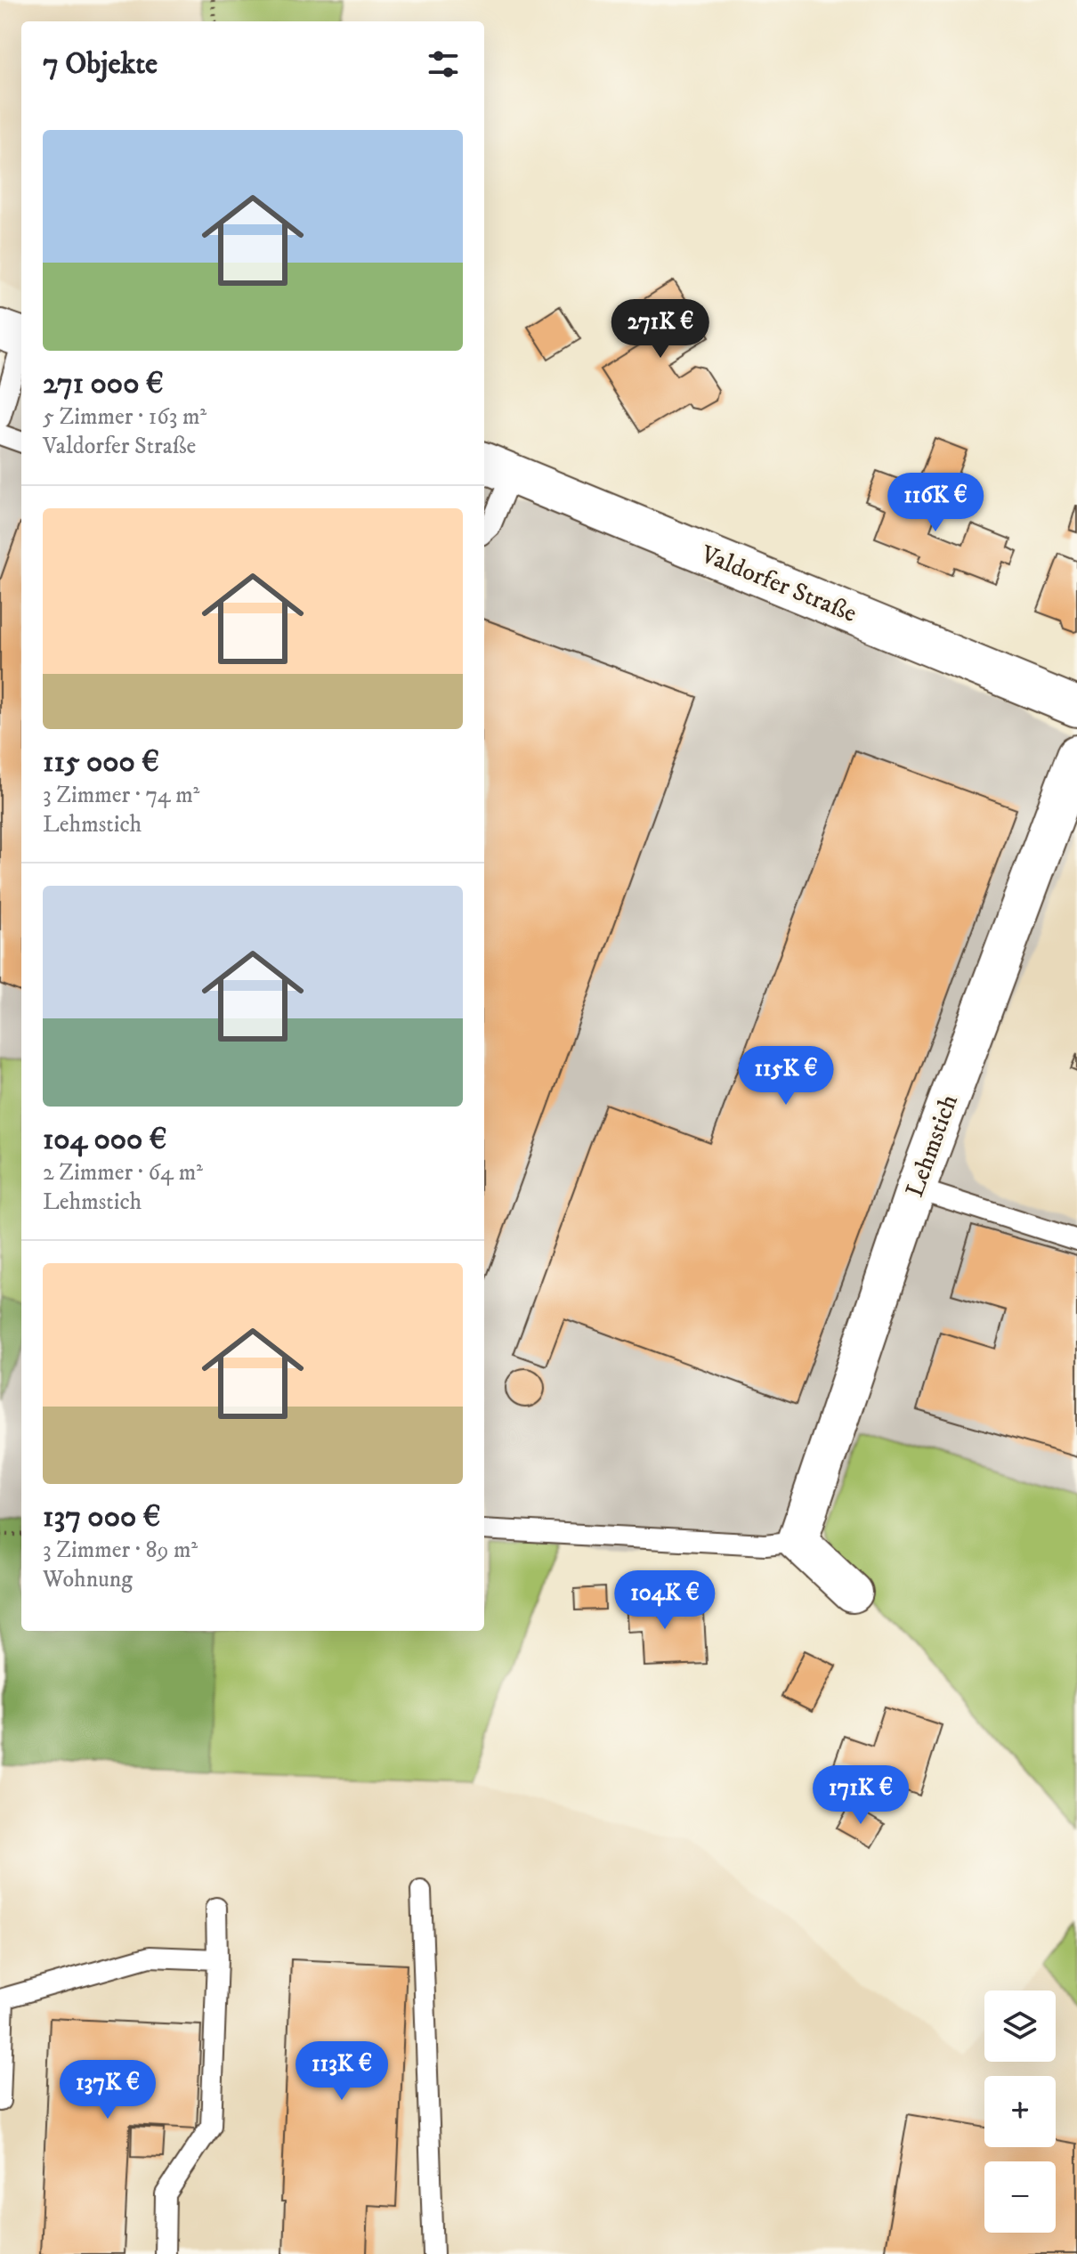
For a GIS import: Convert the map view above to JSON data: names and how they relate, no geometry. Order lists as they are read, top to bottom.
{
  "streets": {
    "street": ["Valdorfer Straße", "Lehmstich"]
  },
  "page": {
    "heading": "7 Objekte",
    "list": [
      {
        "name": "271 000 €",
        "note": "5 Zimmer · 163 m² · Valdorfer Straße"
      },
      {
        "name": "115 000 €",
        "note": "3 Zimmer · 74 m² · Lehmstich"
      },
      {
        "name": "104 000 €",
        "note": "2 Zimmer · 64 m² · Lehmstich"
      },
      {
        "name": "137 000 €",
        "note": "3 Zimmer · 89 m² · Wohnung"
      }
    ],
    "price": [
      "271K €",
      "116K €",
      "115K €",
      "104K €",
      "171K €",
      "113K €",
      "137K €"
    ],
    "map_buttons": ["+", "−"]
  }
}
